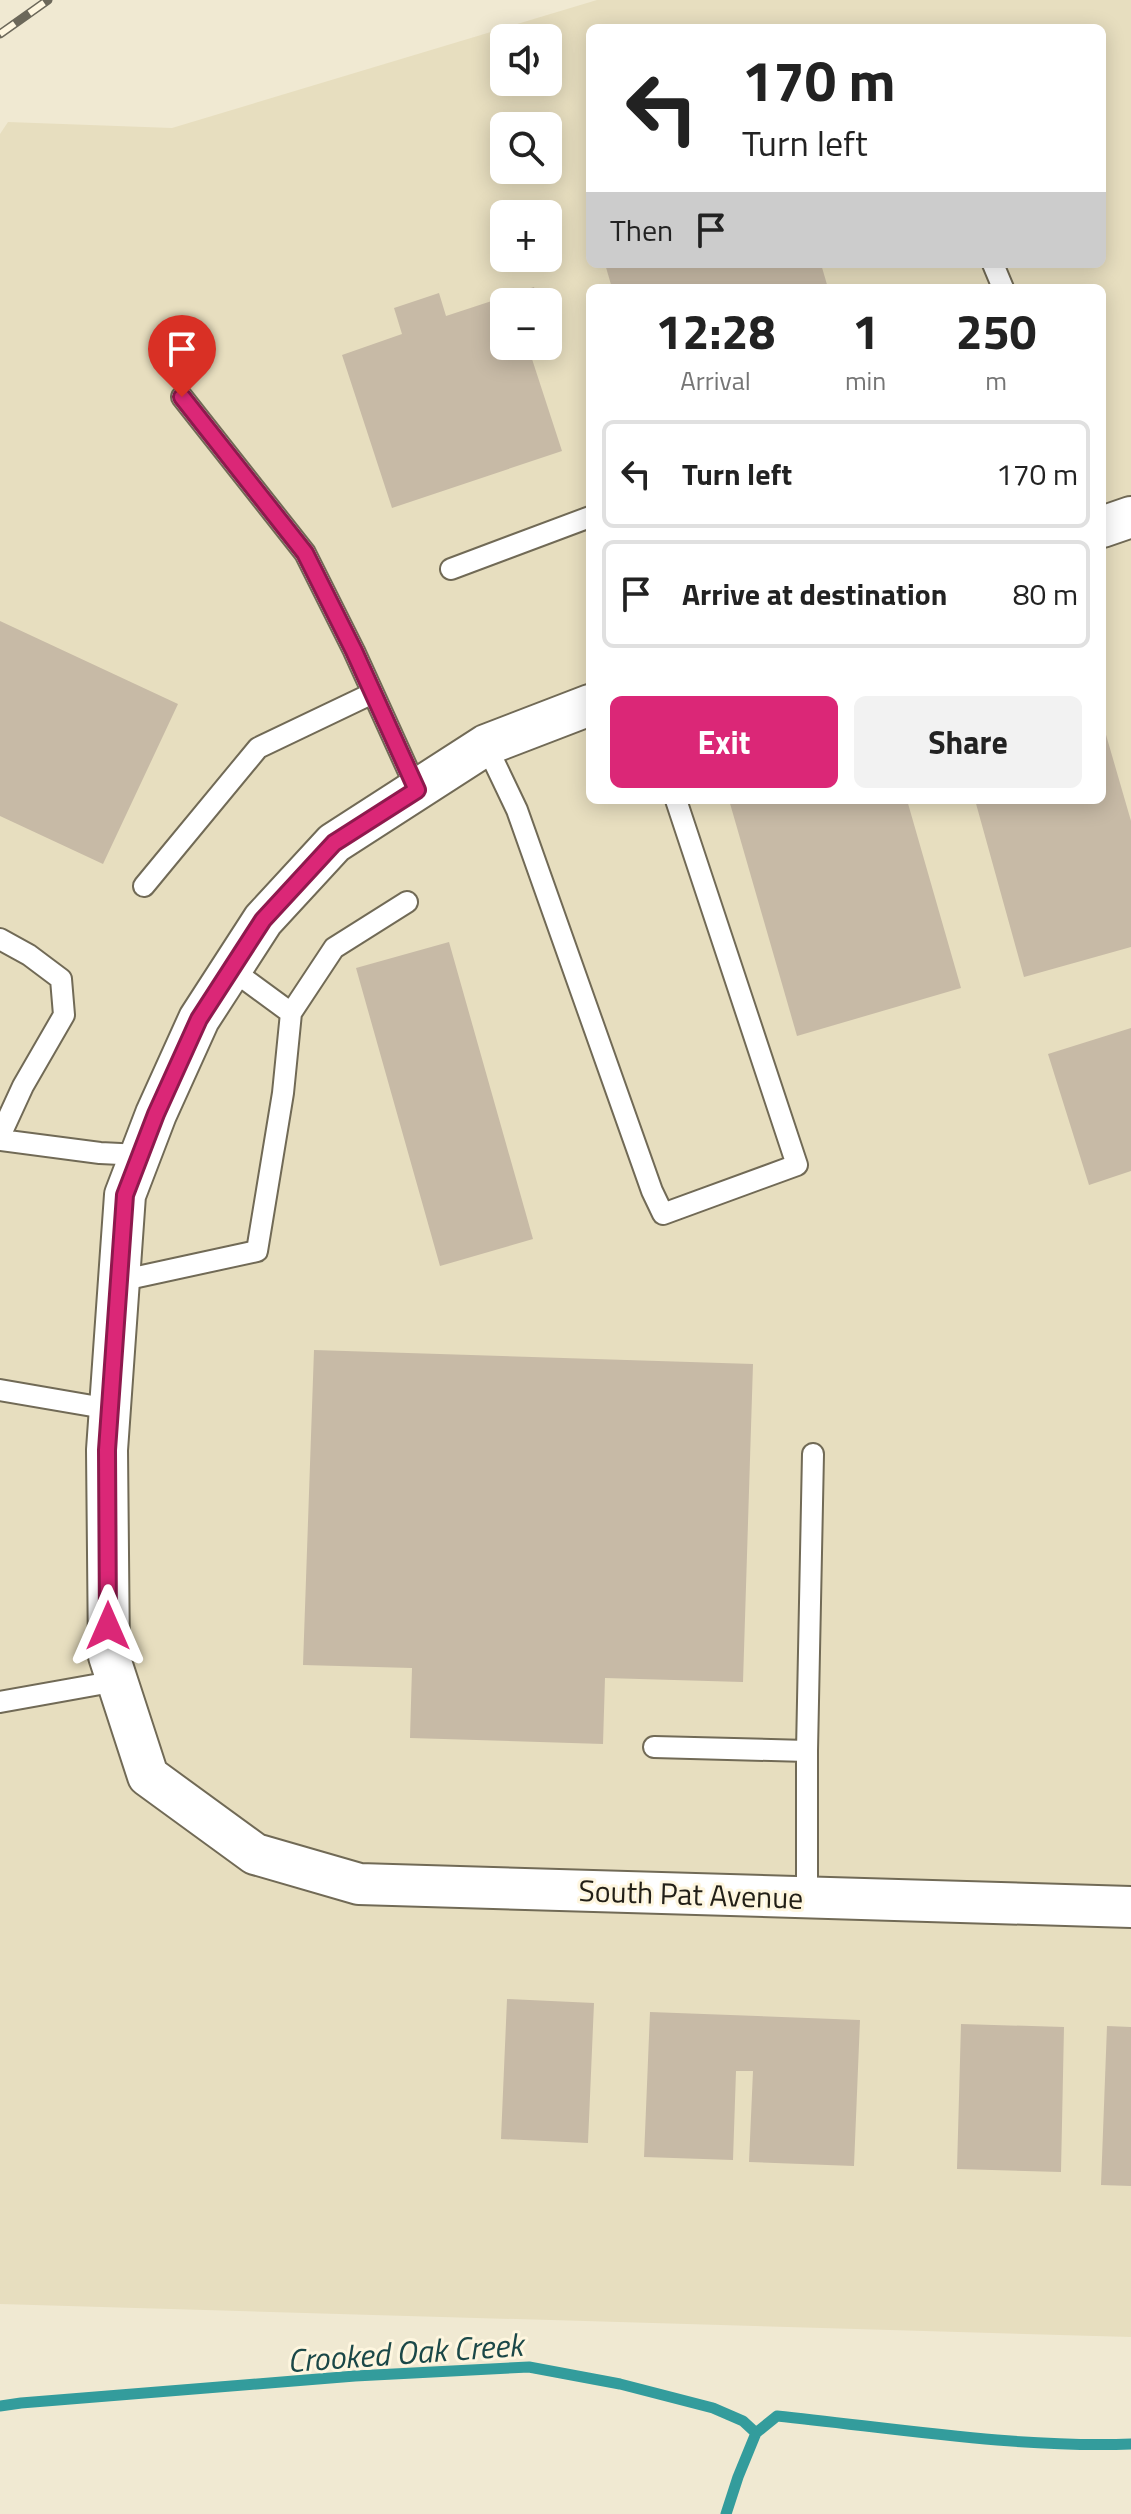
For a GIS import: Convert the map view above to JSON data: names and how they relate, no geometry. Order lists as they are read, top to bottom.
{
  "streets": {
    "street": ["South Pat Avenue"]
  },
  "water": ["Crooked Oak Creek"],
  "page": {
    "map_buttons": ["+", "−"],
    "turn": ["170 m", "Turn left"],
    "then": "Then",
    "eta": [
      "12:28",
      "Arrival",
      "1",
      "min",
      "250",
      "m"
    ],
    "list": [
      {
        "name": "Turn left",
        "value": "170 m"
      },
      {
        "name": "Arrive at destination",
        "value": "80 m"
      }
    ],
    "buttons": ["Exit", "Share"]
  }
}
